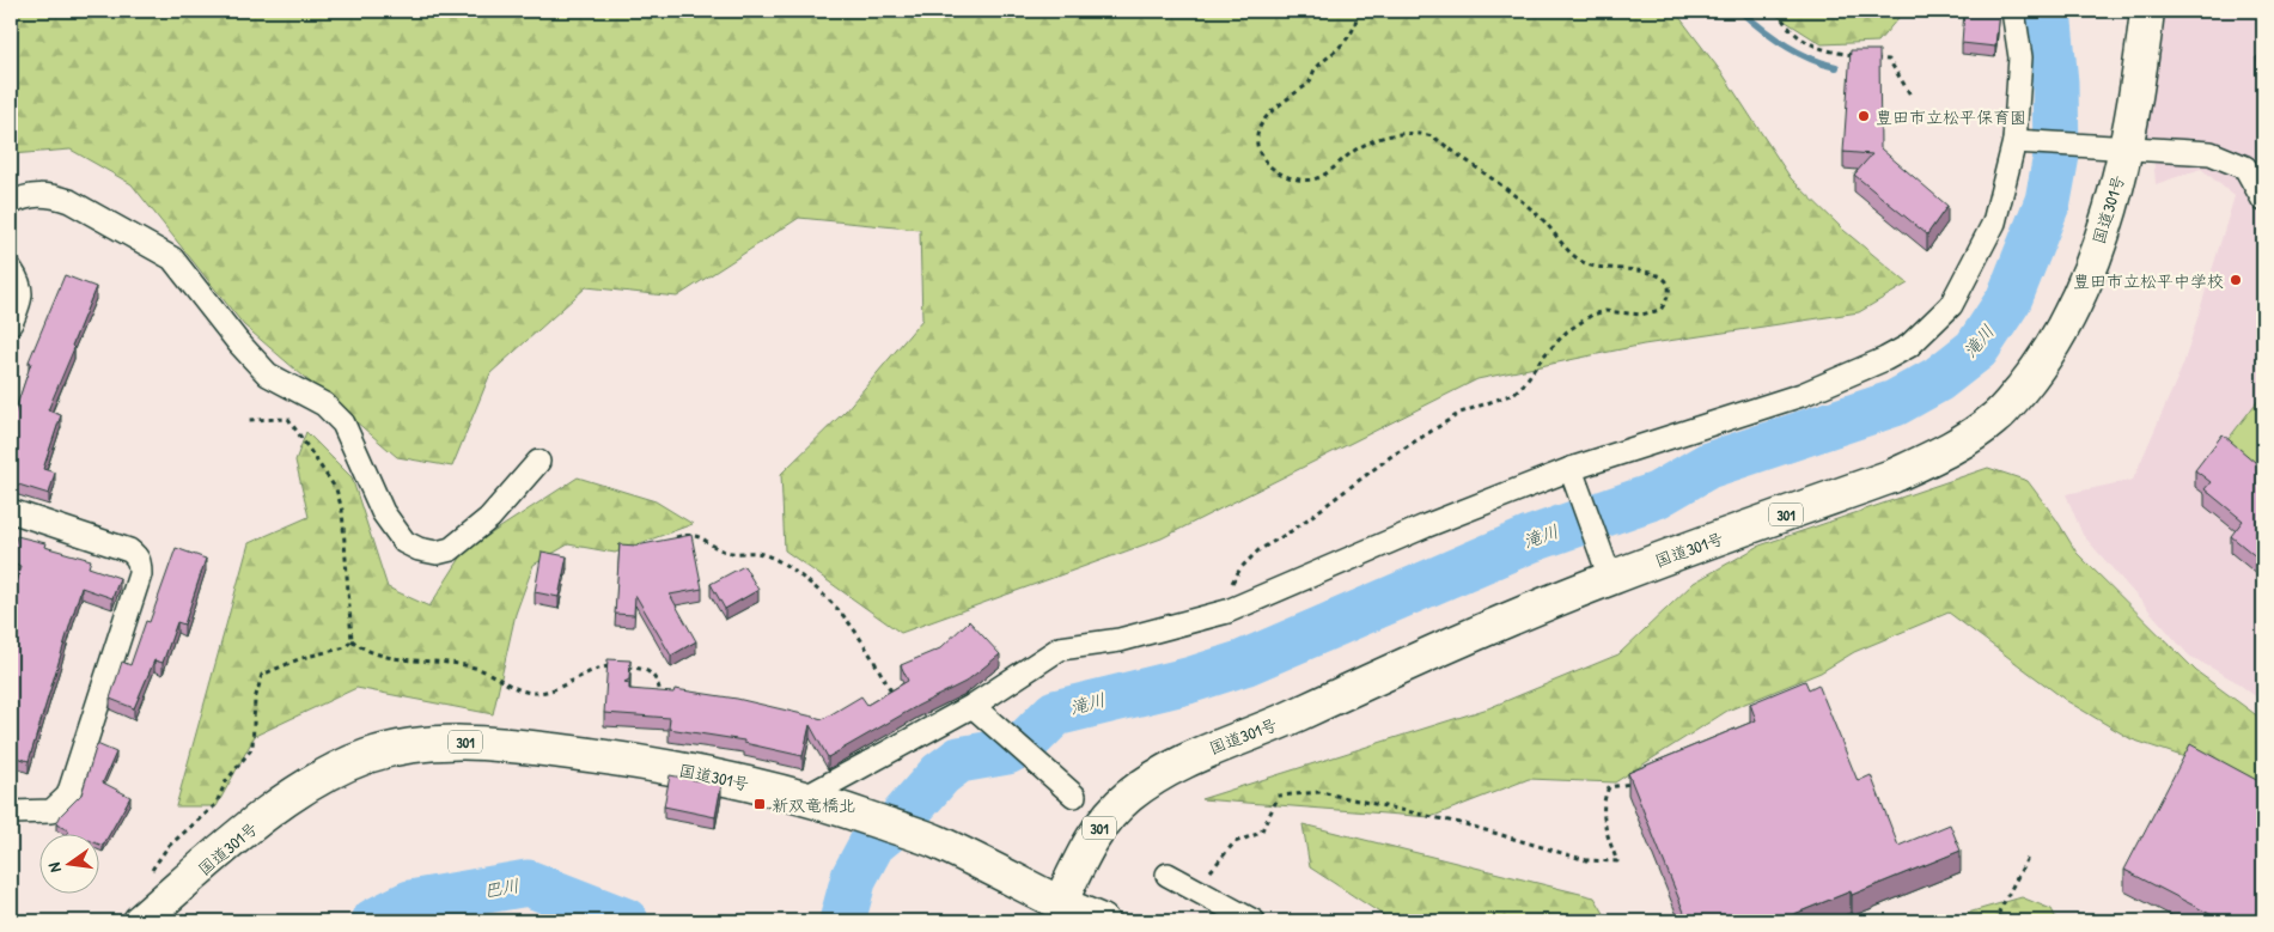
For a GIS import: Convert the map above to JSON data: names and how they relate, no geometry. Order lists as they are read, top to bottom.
{
  "streets": {
    "main road": ["国道301号", "301"]
  },
  "water": ["滝川", "巴川"],
  "places": {
    "other": ["豊田市立松平保育園", "豊田市立松平中学校"],
    "transit": ["新双竜橋北"]
  },
  "north": "left"
}
